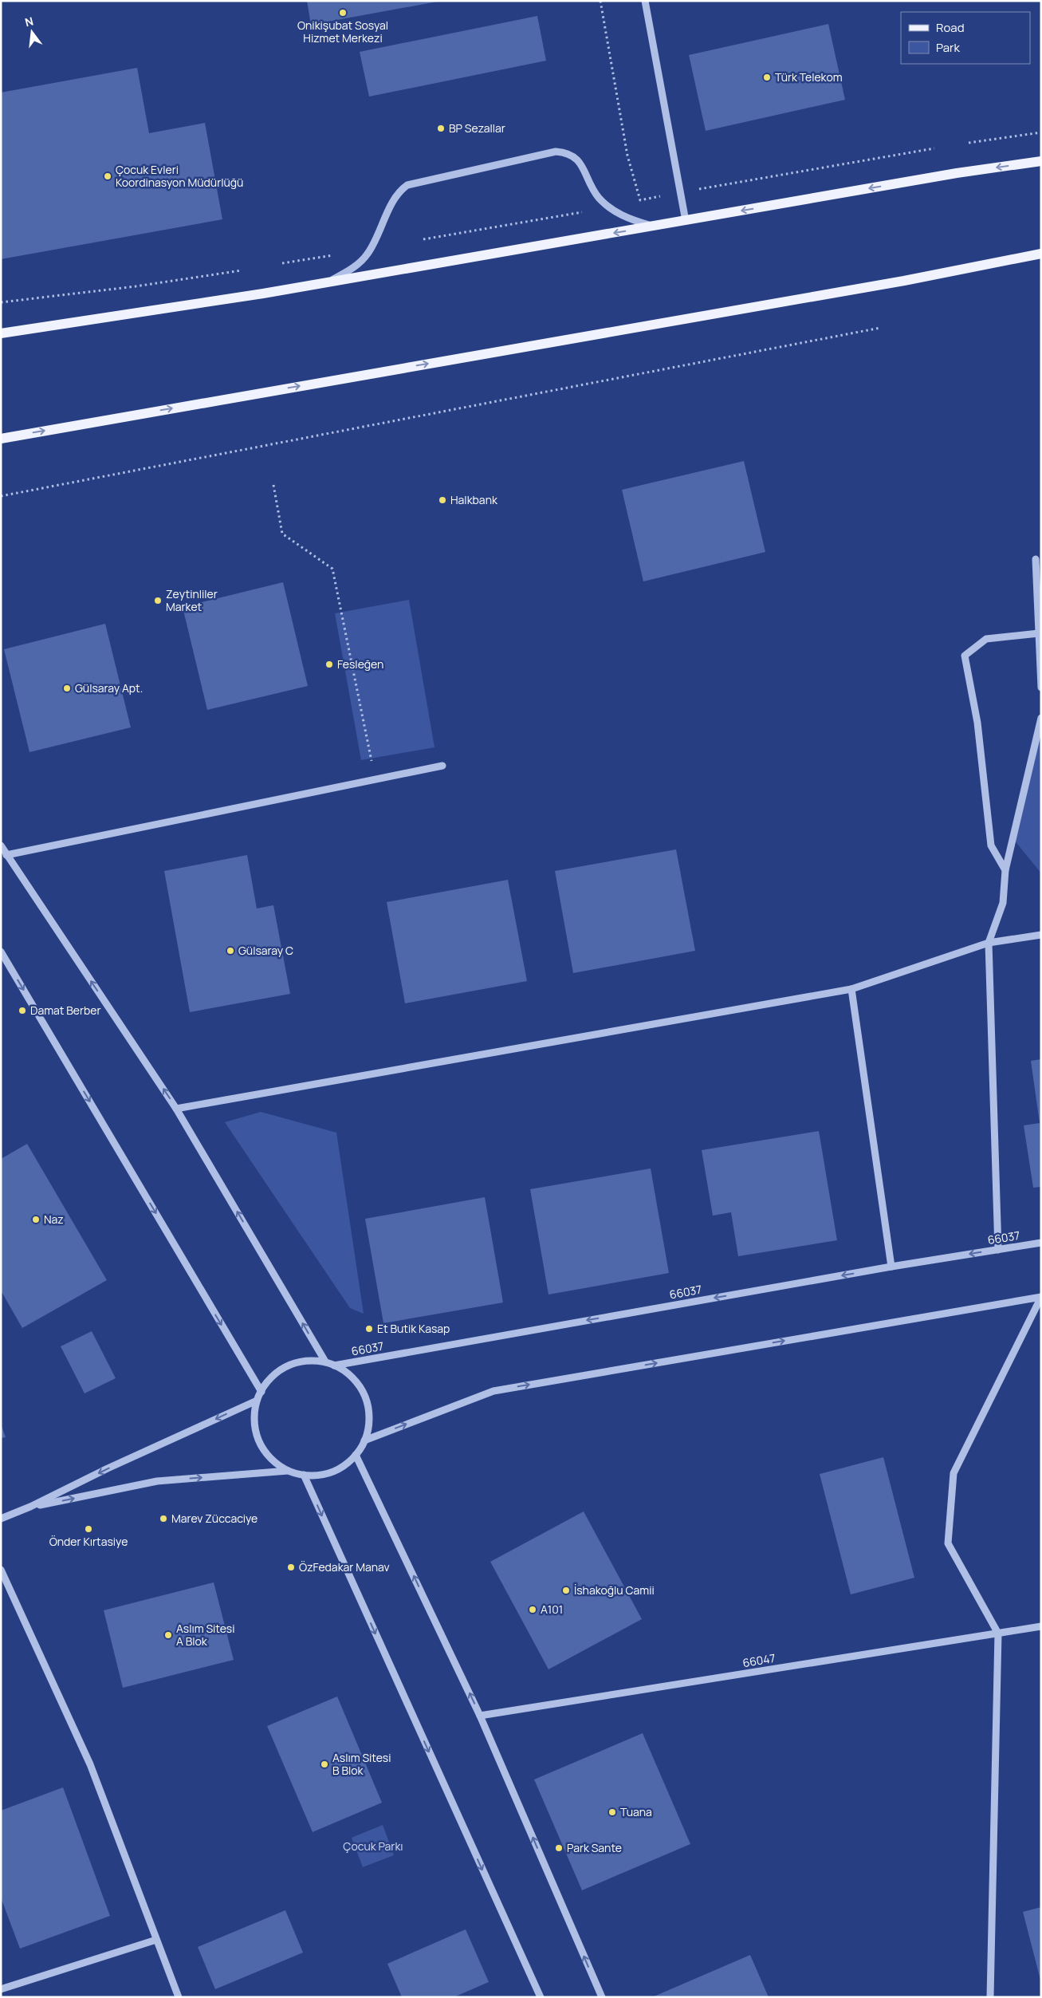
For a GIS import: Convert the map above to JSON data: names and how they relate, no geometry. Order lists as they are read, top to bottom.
{
  "streets": {
    "street": ["66037", "66047"]
  },
  "parks": ["Çocuk Parkı"],
  "places": [
    "Onikişubat Sosyal Hizmet Merkezi",
    "Türk Telekom",
    "BP Sezallar",
    "Çocuk Evleri Koordinasyon Müdürlüğü",
    "Halkbank",
    "Zeytinliler Market",
    "Fesleğen",
    "Gülsaray Apt.",
    "Gülsaray C",
    "Damat Berber",
    "Naz",
    "Et Butik Kasap",
    "Marev Züccaciye",
    "Önder Kırtasiye",
    "ÖzFedakar Manav",
    "İshakoğlu Camii",
    "A101",
    "Aslım Sitesi A Blok",
    "Aslım Sitesi B Blok",
    "Tuana",
    "Park Sante"
  ],
  "legend": ["Road", "Park"],
  "north": "top"
}
